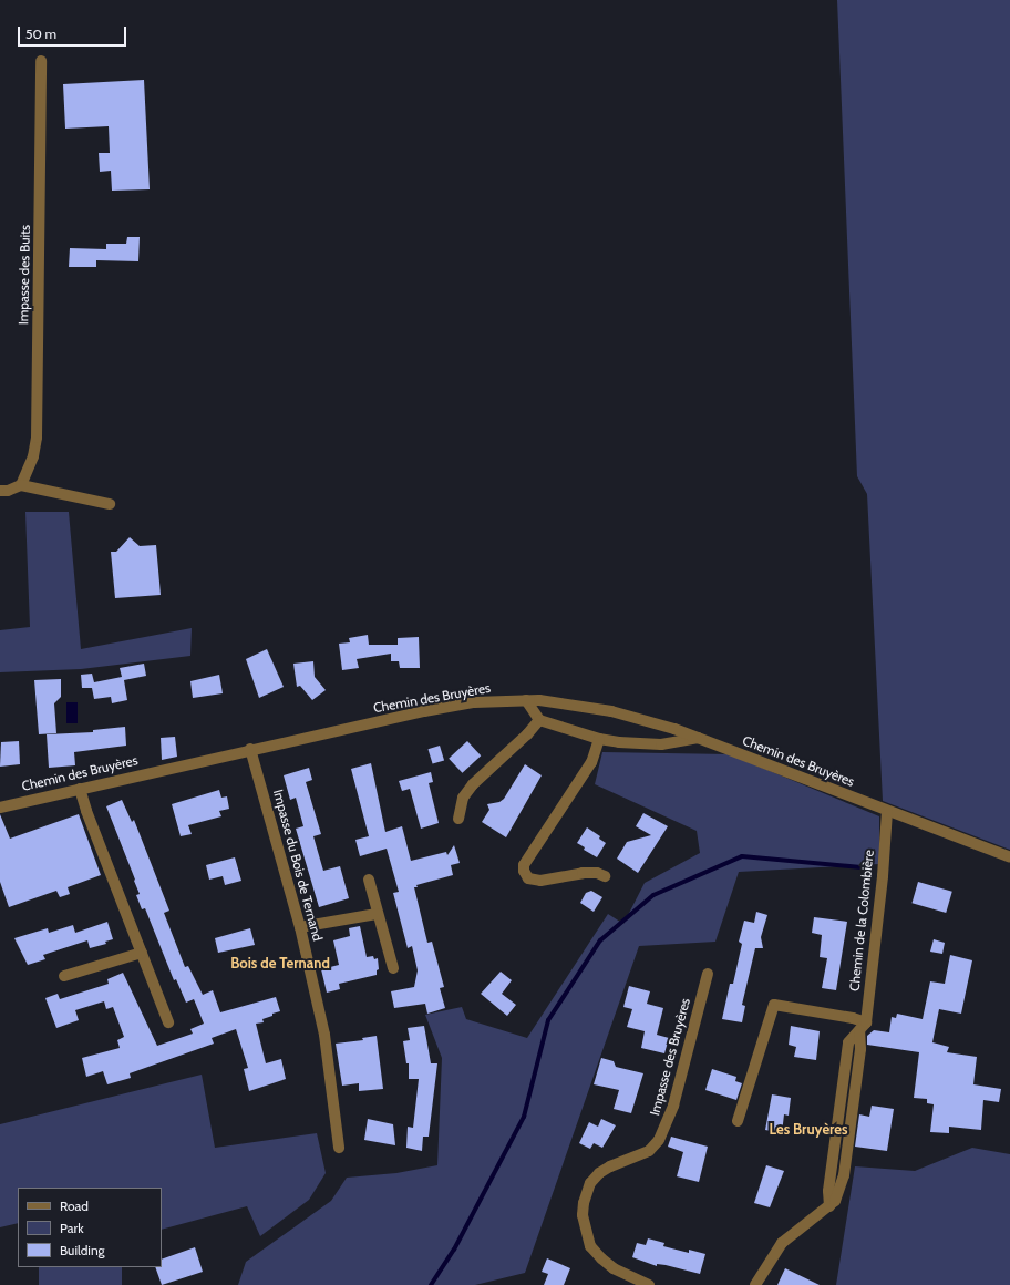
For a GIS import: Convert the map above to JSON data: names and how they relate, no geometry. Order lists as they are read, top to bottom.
{
  "streets": {
    "street": [
      "Impasse des Buits",
      "Chemin des Bruyères",
      "Impasse du Bois de Ternand",
      "Chemin de la Colombière",
      "Impasse des Bruyères"
    ]
  },
  "crossings": [
    ["Chemin des Bruyères", "Impasse du Bois de Ternand"],
    ["Chemin des Bruyères", "Chemin de la Colombière"]
  ],
  "districts": ["Bois de Ternand", "Les Bruyères"],
  "legend": ["Road", "Park", "Building"],
  "scale_bar": "50 m"
}
